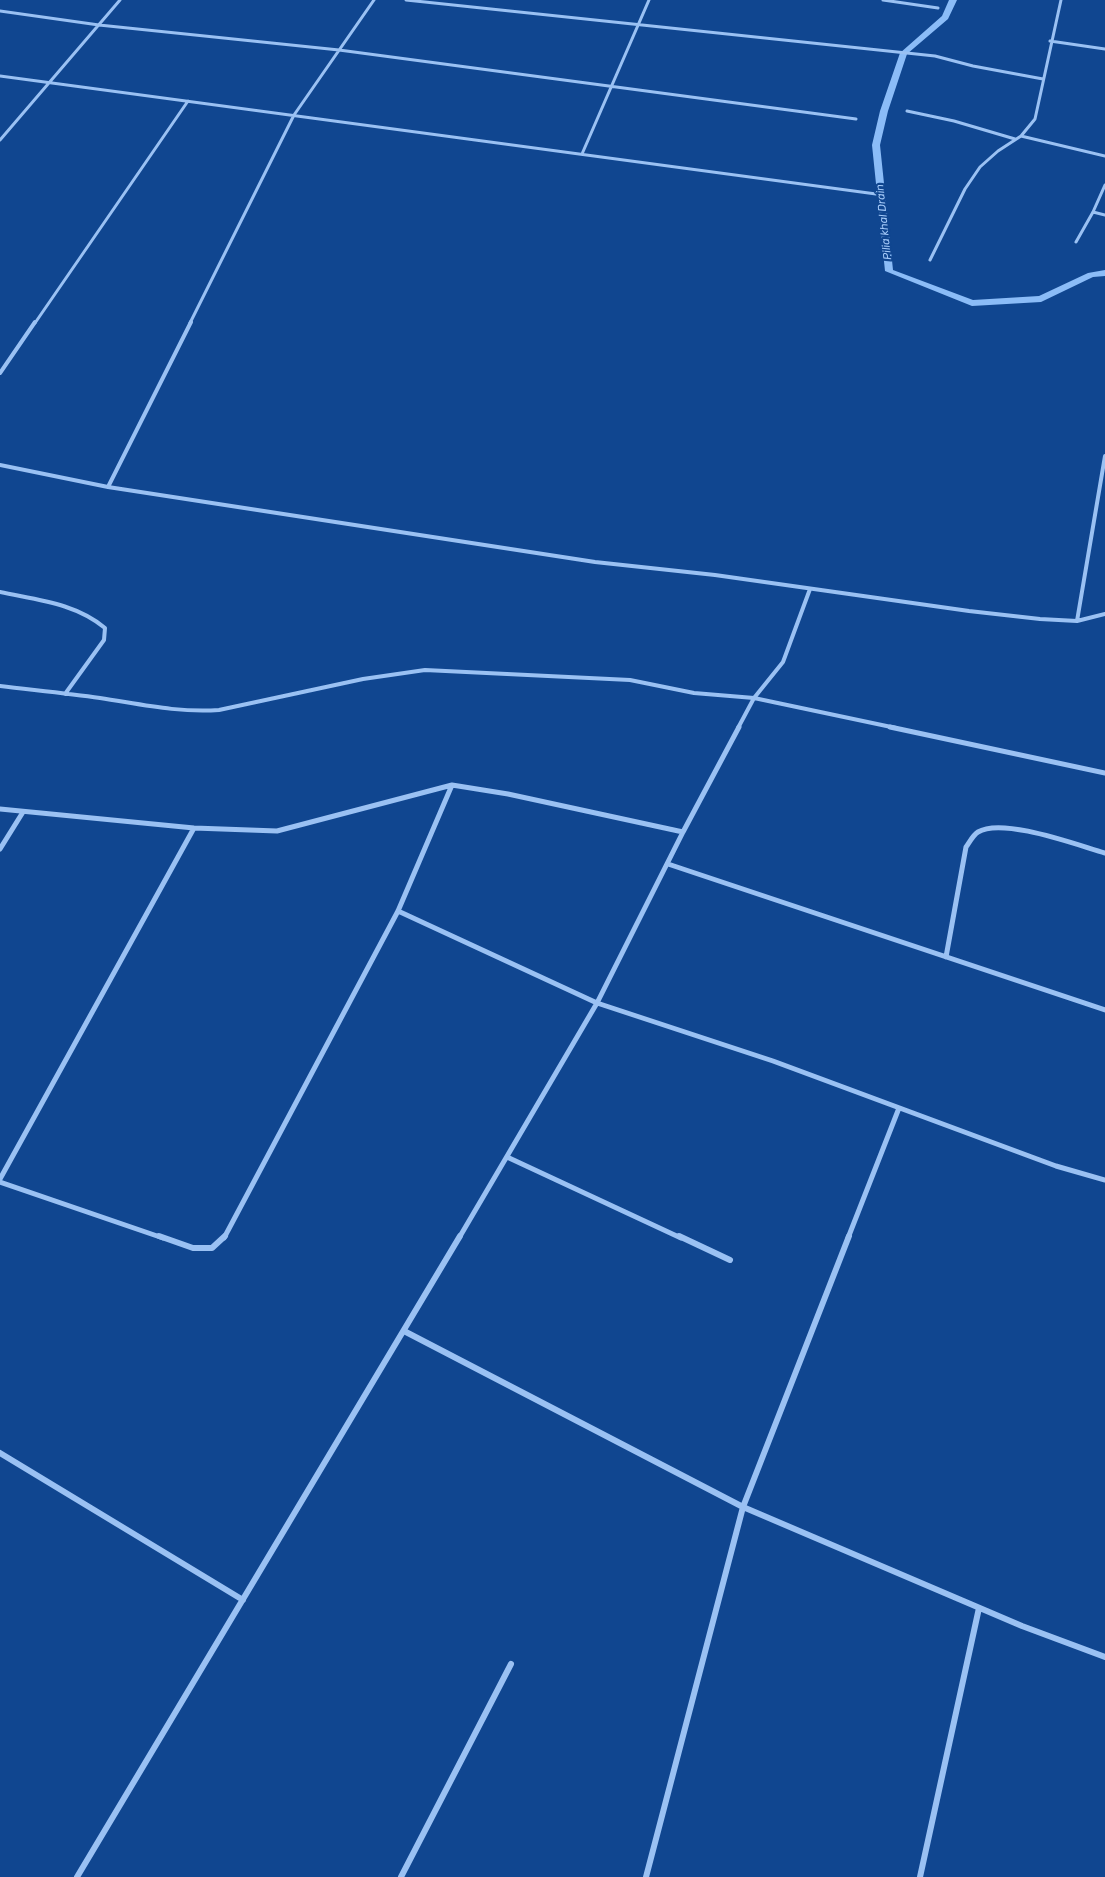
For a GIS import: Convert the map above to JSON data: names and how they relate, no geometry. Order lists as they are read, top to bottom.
{
  "water": ["Pilia khal Drain"]
}
